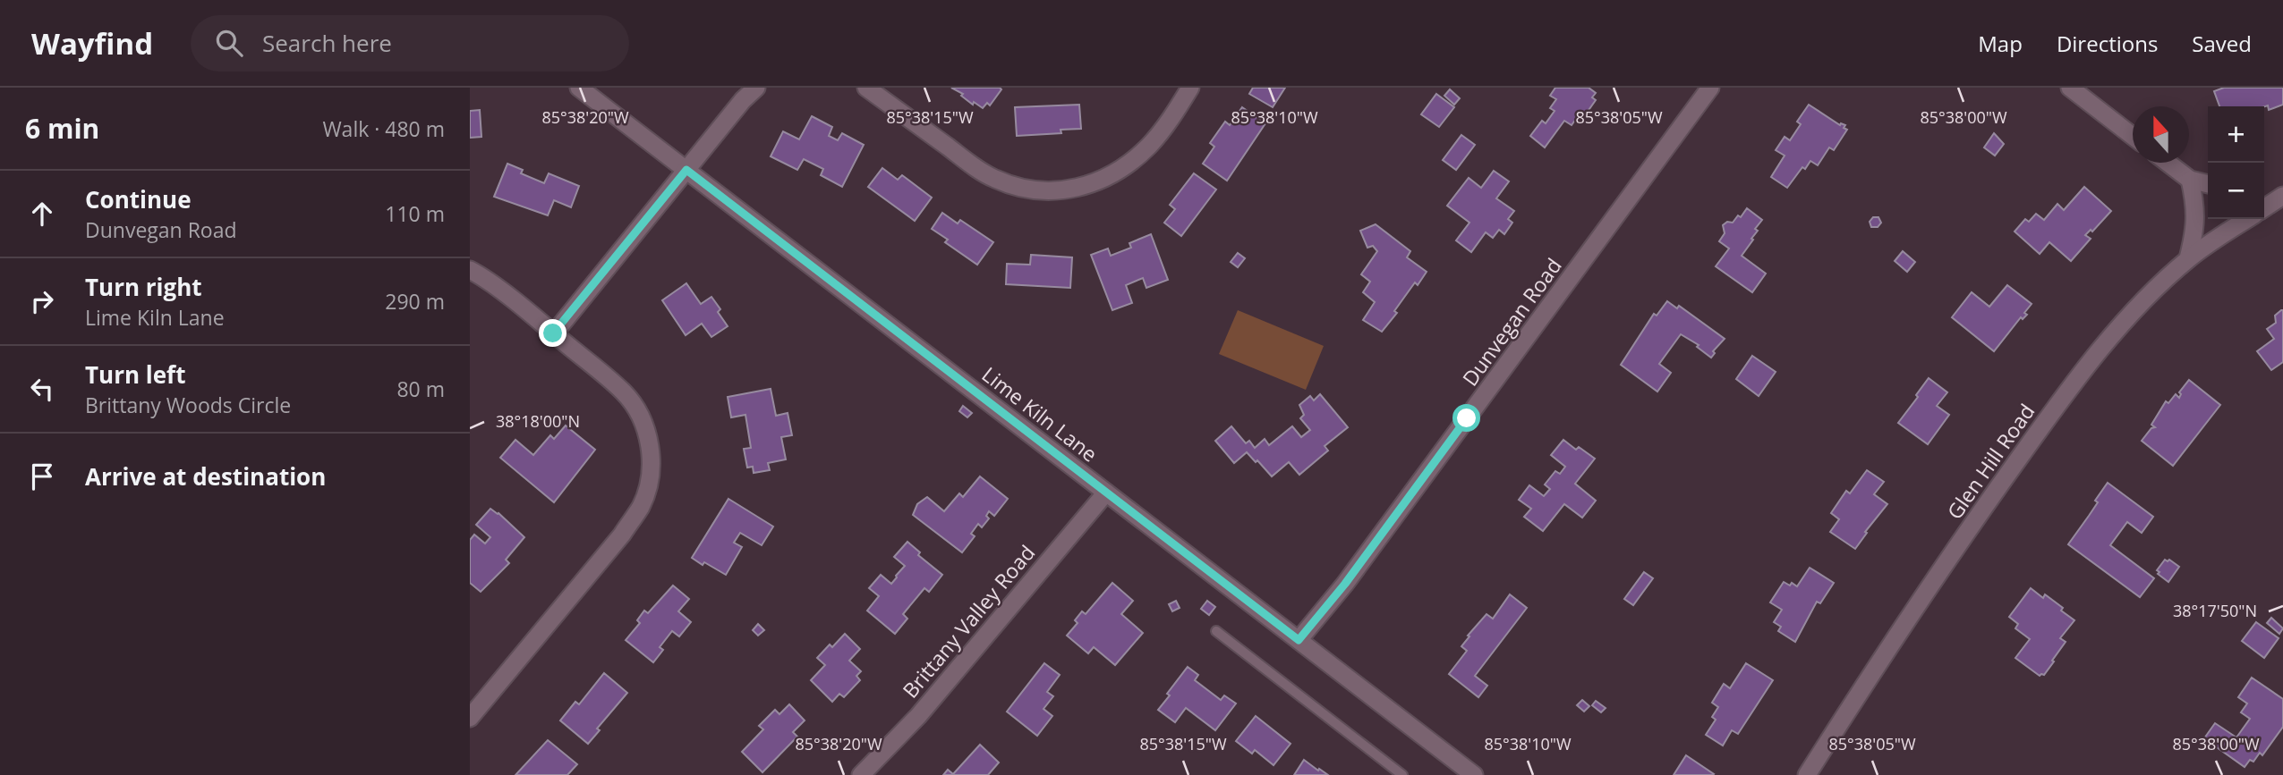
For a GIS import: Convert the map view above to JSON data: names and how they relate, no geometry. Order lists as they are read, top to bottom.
{
  "streets": {
    "street": [
      "Dunvegan Road",
      "Lime Kiln Lane",
      "Glen Hill Road",
      "Brittany Valley Road"
    ]
  },
  "crossings": [
    ["Dunvegan Road", "Lime Kiln Lane"],
    ["Lime Kiln Lane", "Brittany Valley Road"]
  ],
  "north": "top",
  "page": {
    "header": "Wayfind",
    "search": "Search here",
    "nav": ["Map", "Directions", "Saved"],
    "heading": ["6 min", "Walk · 480 m"],
    "map_buttons": ["+", "−"],
    "list": [
      ["Continue", "Dunvegan Road", "110 m"],
      ["Turn right", "Lime Kiln Lane", "290 m"],
      ["Turn left", "Brittany Woods Circle", "80 m"],
      "Arrive at destination"
    ]
  },
  "coordinates": [
    "85°38'20\"W",
    "85°38'15\"W",
    "85°38'05\"W",
    "85°38'00\"W",
    "85°38'10\"W",
    "38°18'00\"N",
    "38°17'50\"N"
  ]
}
